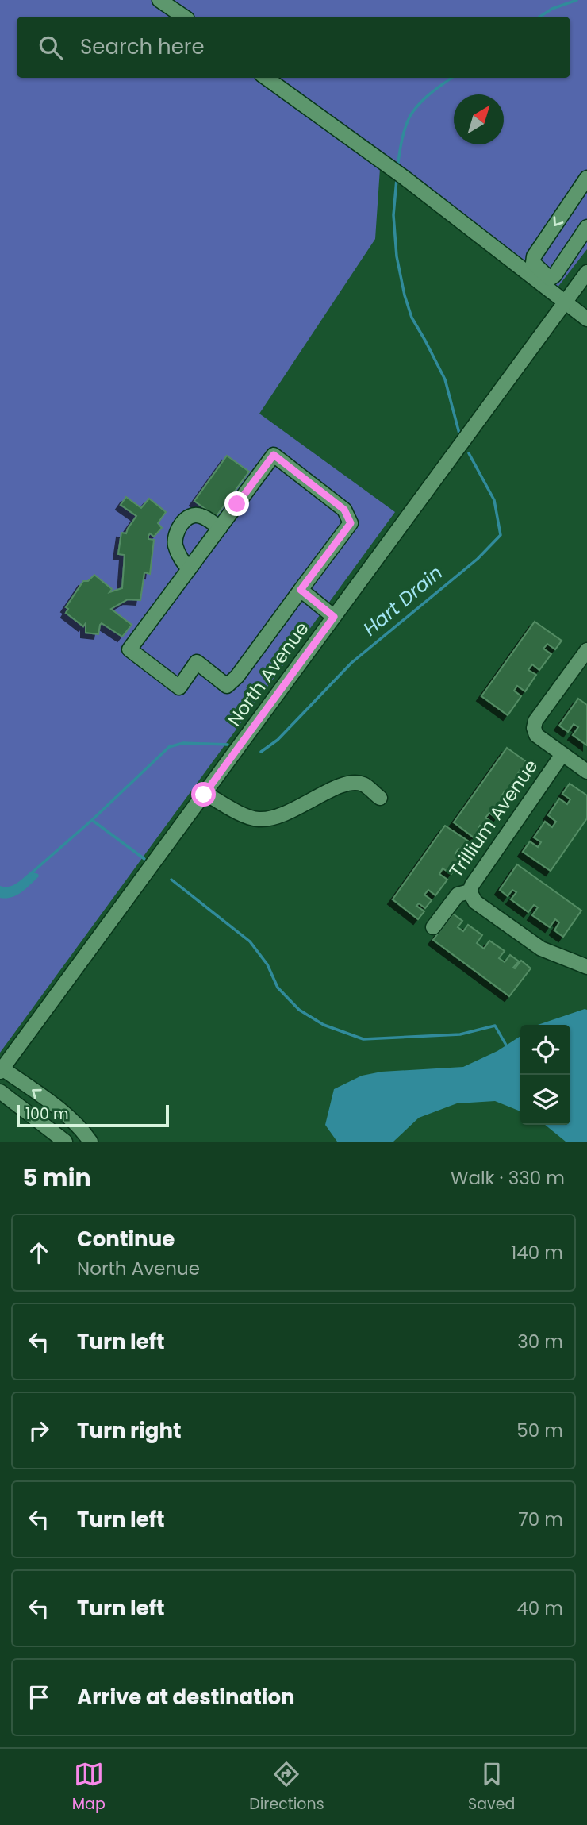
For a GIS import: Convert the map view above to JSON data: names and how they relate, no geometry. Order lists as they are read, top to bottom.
{
  "streets": {
    "street": ["North Avenue", "Trillium Avenue"]
  },
  "water": ["Hart Drain"],
  "scale_bar": "100 m",
  "north": "top right",
  "page": {
    "search": "Search here",
    "scale": "100 m",
    "heading": ["5 min", "Walk · 330 m"],
    "list": [
      ["Continue", "North Avenue", "140 m"],
      ["Turn left", "30 m"],
      ["Turn right", "50 m"],
      ["Turn left", "70 m"],
      ["Turn left", "40 m"],
      "Arrive at destination"
    ],
    "nav": ["Map", "Directions", "Saved"]
  }
}
